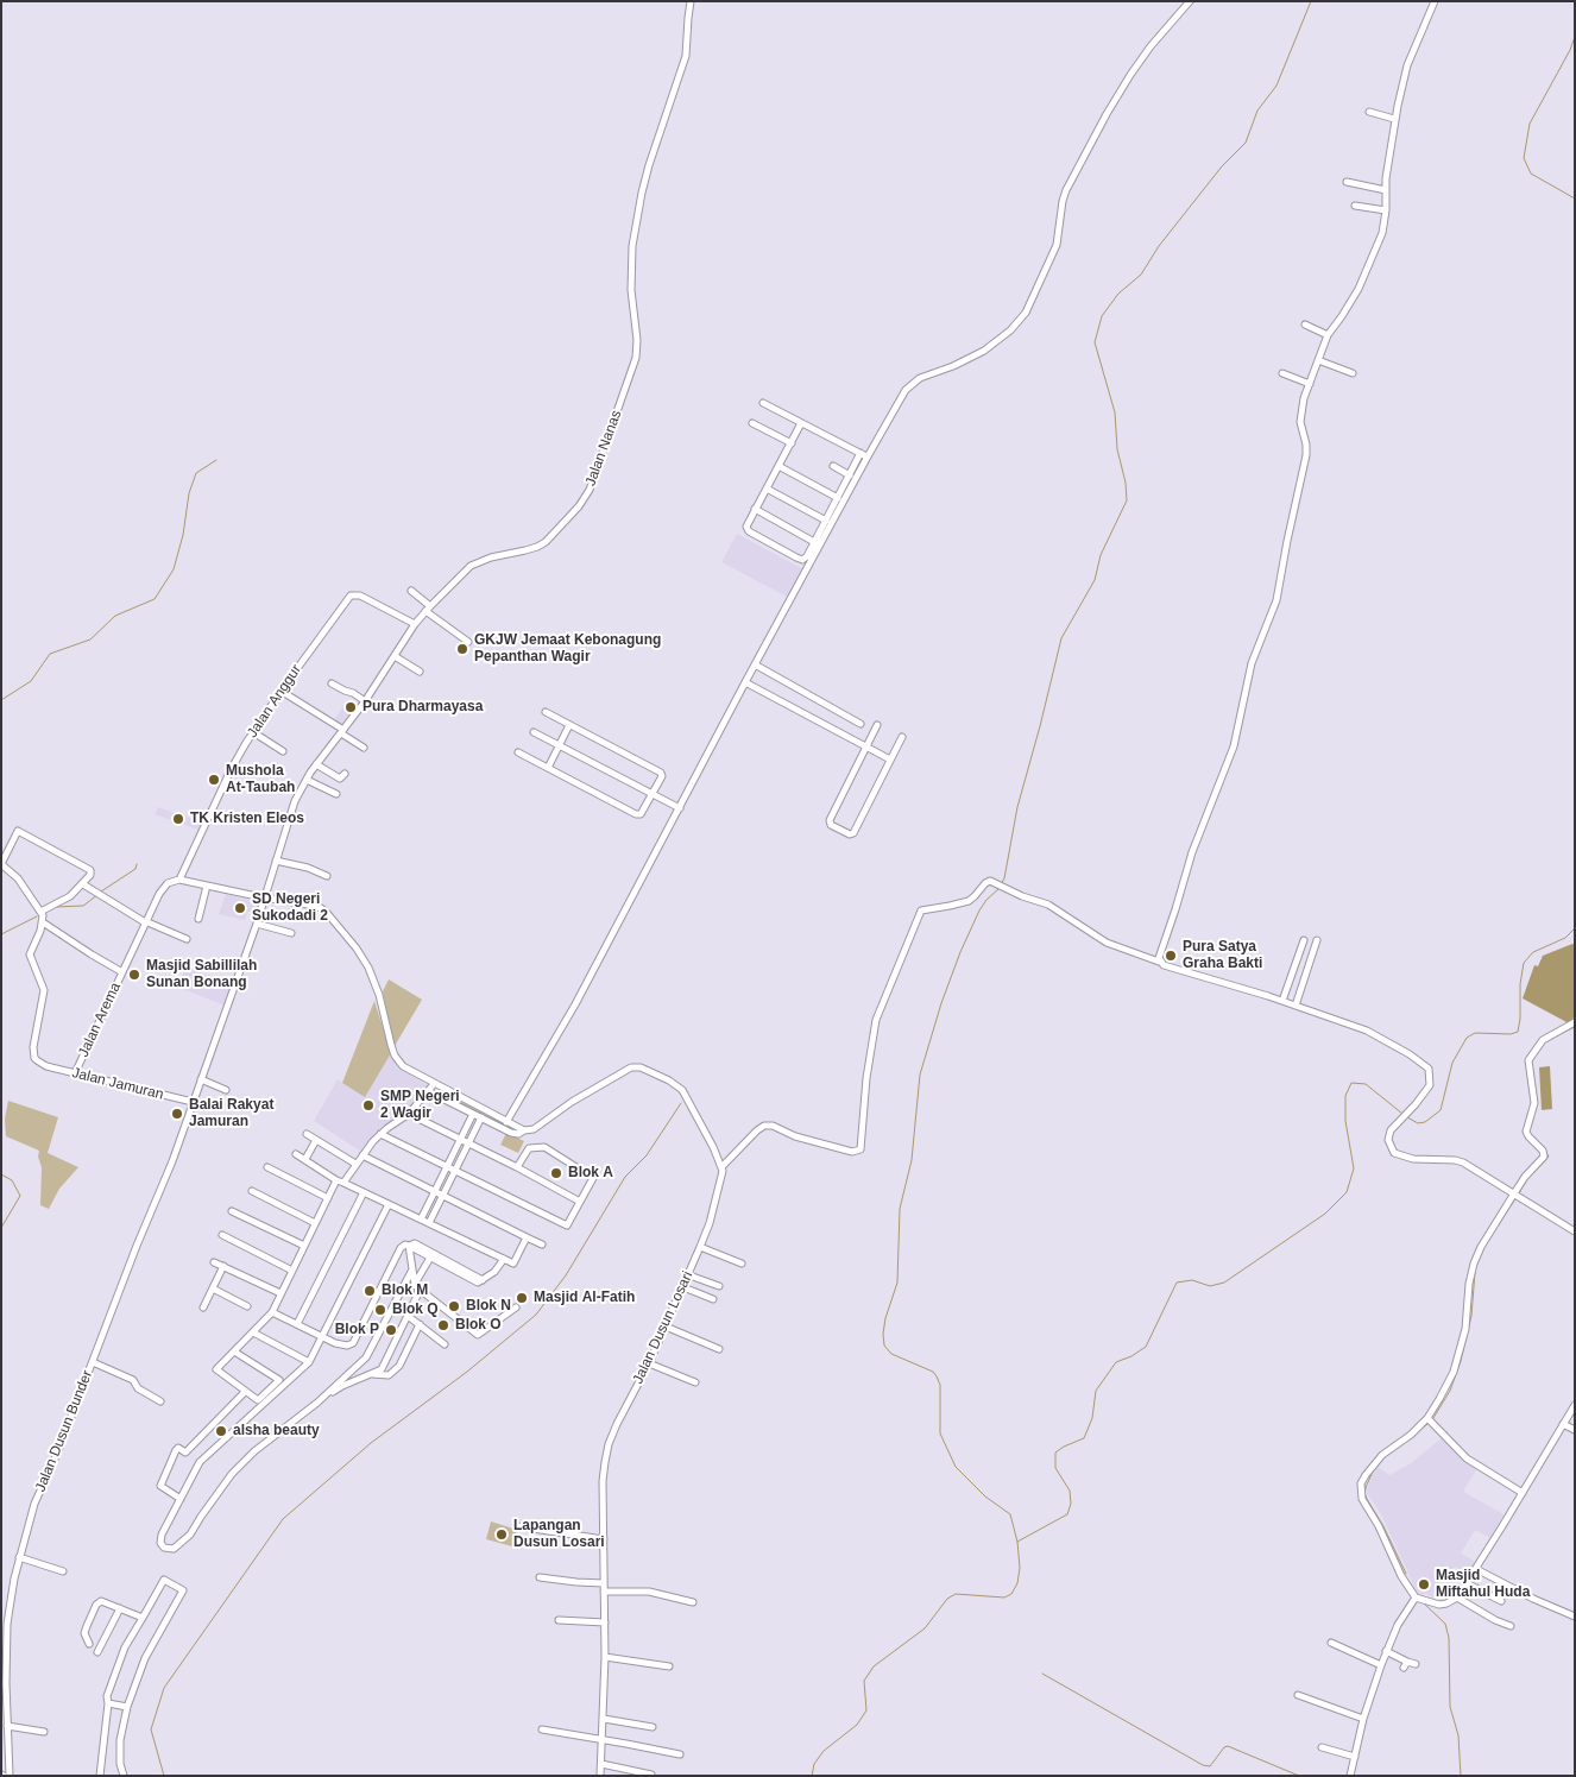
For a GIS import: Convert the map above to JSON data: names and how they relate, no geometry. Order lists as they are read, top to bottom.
{
  "streets": {
    "street": [
      "Jalan Nanas",
      "Jalan Anggur",
      "Jalan Arema",
      "Jalan Jamuran",
      "Jalan Dusun Losari",
      "Jalan Dusun Bunder"
    ]
  },
  "crossings": [
    ["Jalan Nanas", "Jalan Anggur"],
    ["Jalan Anggur", "Jalan Arema"],
    ["Jalan Arema", "Jalan Jamuran"],
    ["Jalan Jamuran", "Jalan Dusun Bunder"]
  ],
  "places": [
    "GKJW Jemaat Kebonagung Pepanthan Wagir",
    "Pura Dharmayasa",
    "Mushola At-Taubah",
    "TK Kristen Eleos",
    "SD Negeri Sukodadi 2",
    "Pura Satya Graha Bakti",
    "Masjid Sabillilah Sunan Bonang",
    "SMP Negeri 2 Wagir",
    "Balai Rakyat Jamuran",
    "Blok A",
    "Blok M",
    "Masjid Al-Fatih",
    "Blok N",
    "Blok Q",
    "Blok O",
    "Blok P",
    "alsha beauty",
    "Lapangan Dusun Losari",
    "Masjid Miftahul Huda"
  ]
}
